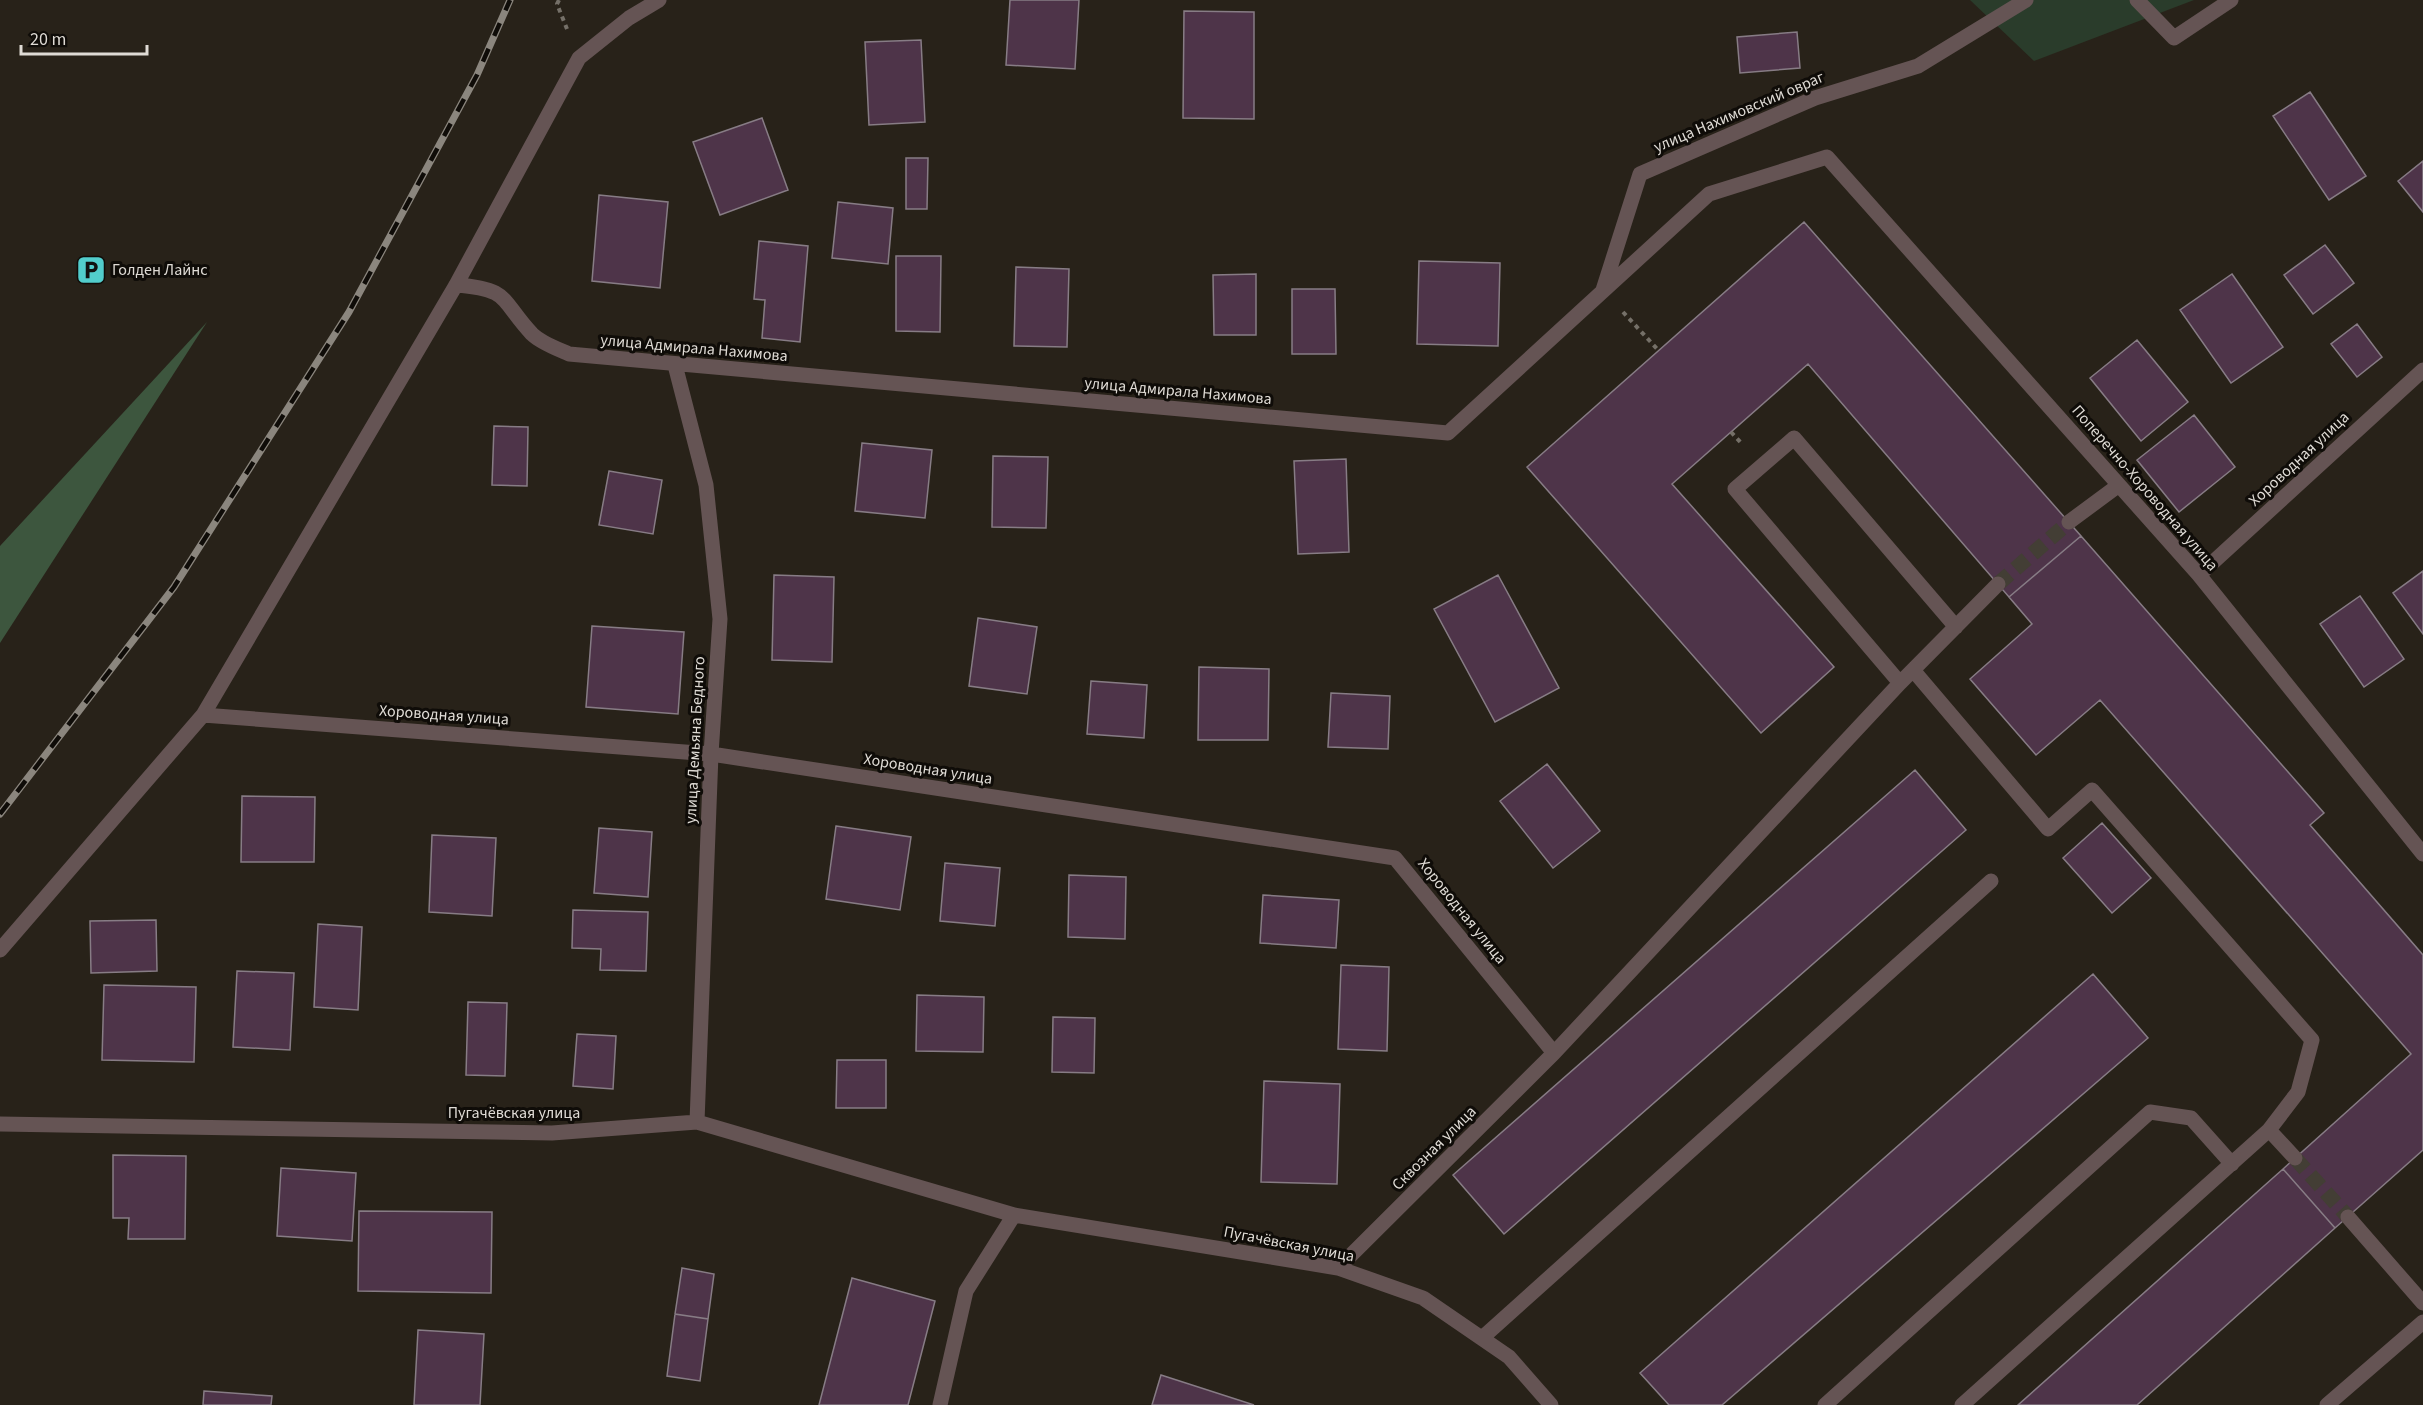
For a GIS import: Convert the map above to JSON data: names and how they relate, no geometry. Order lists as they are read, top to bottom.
{
  "streets": {
    "street": [
      "улица Нахимовский овраг",
      "улица Адмирала Нахимова",
      "Хороводная улица",
      "Поперечно-Хороводная улица",
      "улица Демьяна Бедного",
      "Пугачёвская улица",
      "Сквозная улица"
    ]
  },
  "crossings": [
    ["улица Нахимовский овраг", "улица Адмирала Нахимова"],
    ["улица Адмирала Нахимова", "Поперечно-Хороводная улица"],
    ["улица Адмирала Нахимова", "улица Демьяна Бедного"],
    ["Хороводная улица", "Поперечно-Хороводная улица"],
    ["Хороводная улица", "улица Демьяна Бедного"],
    ["Хороводная улица", "Сквозная улица"],
    ["улица Демьяна Бедного", "Пугачёвская улица"],
    ["Пугачёвская улица", "Сквозная улица"]
  ],
  "places": {
    "parking": ["Голден Лайнс"]
  },
  "scale_bar": "20 m"
}
